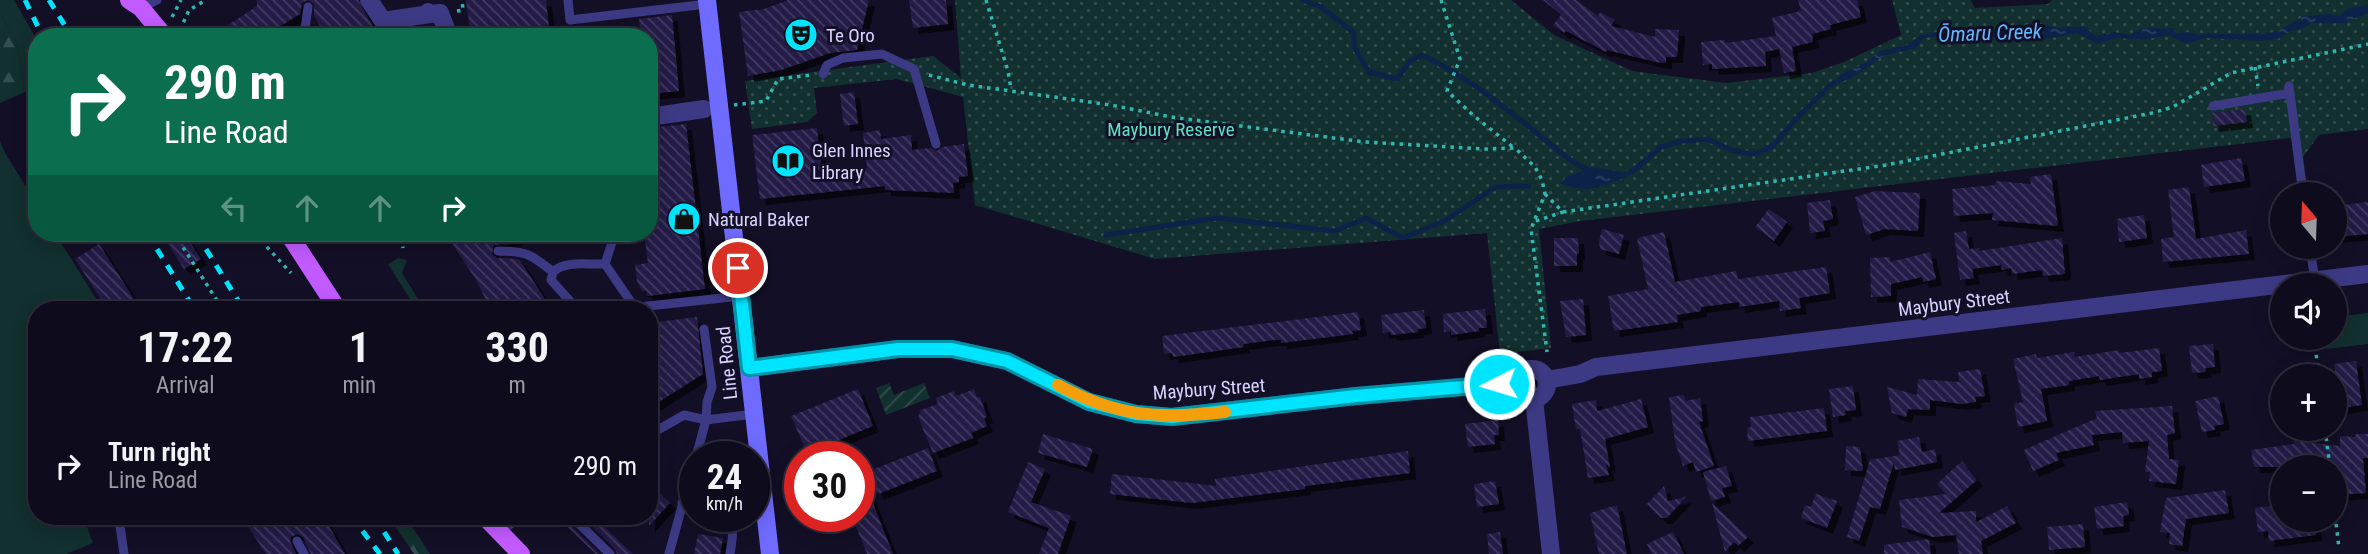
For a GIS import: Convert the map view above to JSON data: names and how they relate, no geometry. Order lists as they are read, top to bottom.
{
  "streets": {
    "main road": ["Line Road"],
    "street": ["Maybury Street"]
  },
  "crossings": [
    ["Maybury Street", "Line Road"]
  ],
  "water": ["Ōmaru Creek"],
  "parks": ["Maybury Reserve"],
  "places": {
    "theatre": ["Te Oro"],
    "library": ["Glen Innes Library"],
    "shop": ["Natural Baker"]
  },
  "north": "top",
  "page": {
    "turn": ["290 m", "Line Road"],
    "map_buttons": ["+", "−"],
    "eta": [
      "17:22",
      "Arrival",
      "1",
      "min",
      "330",
      "m"
    ],
    "list": [
      {
        "name": "Turn right",
        "note": "Line Road",
        "value": "290 m"
      }
    ],
    "speed": "24 km/h",
    "limit": "30"
  }
}
